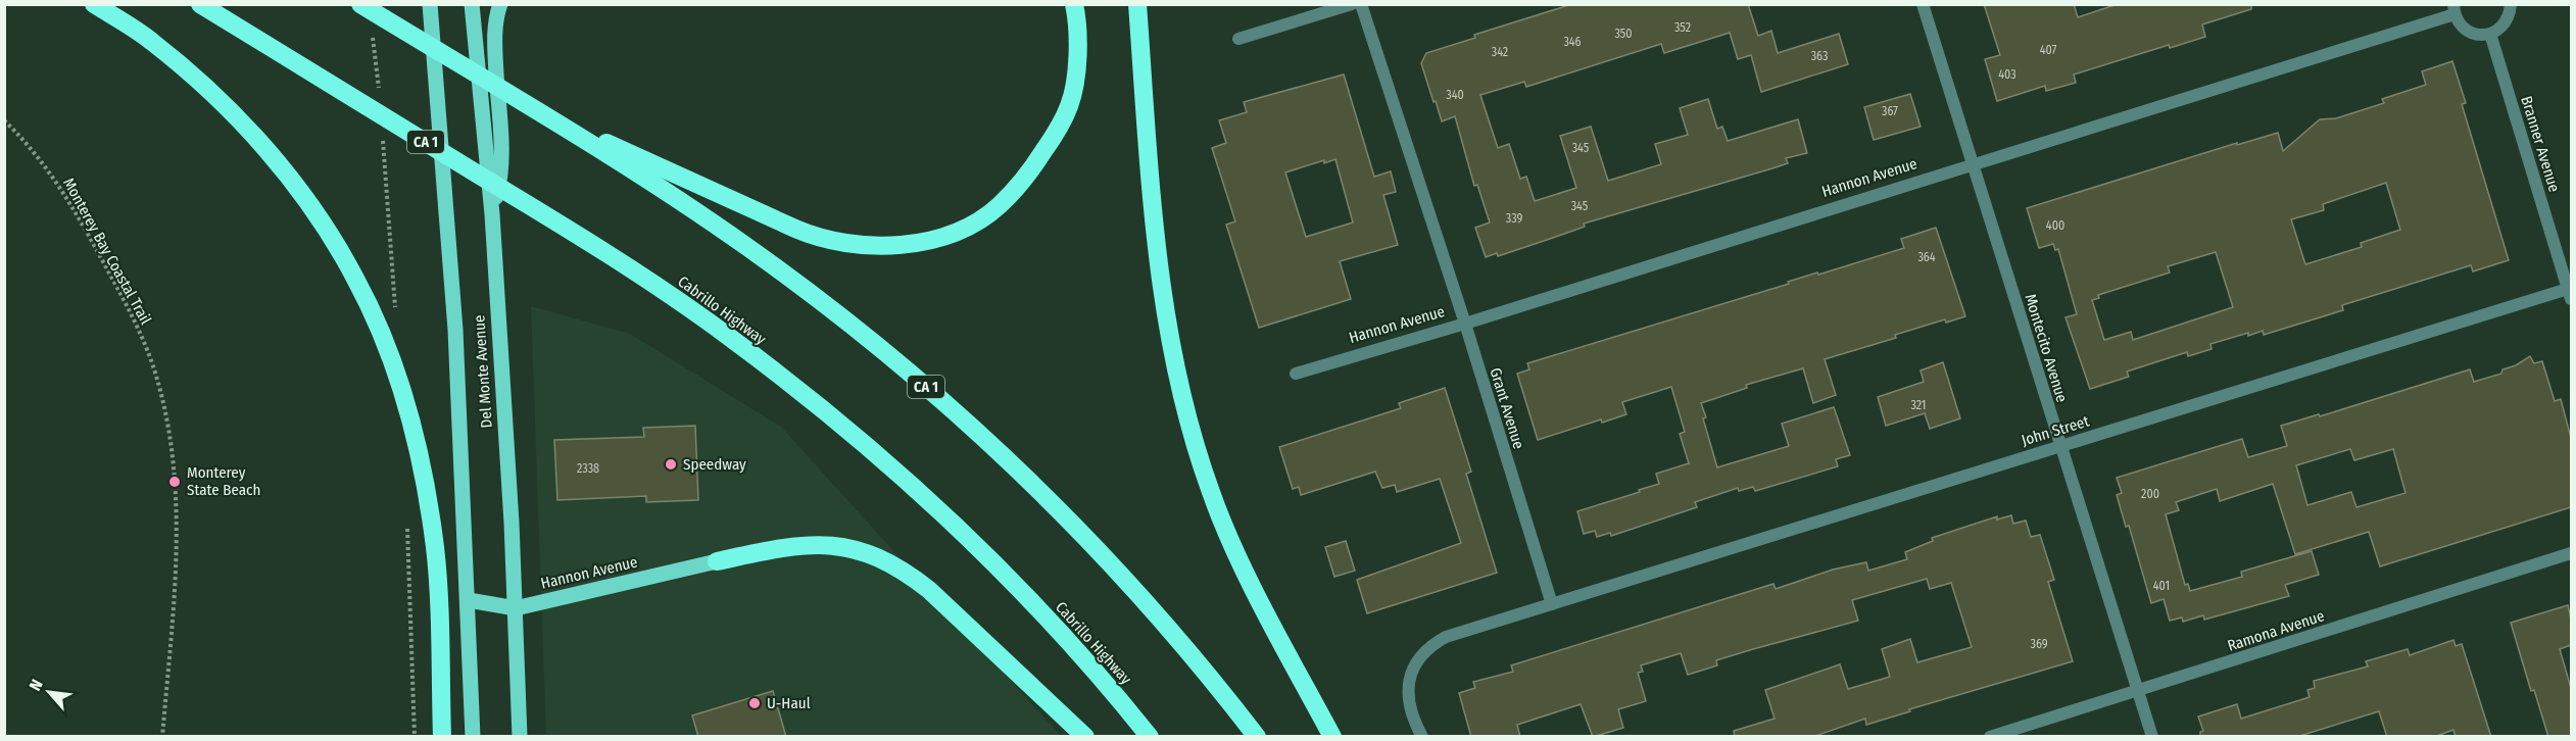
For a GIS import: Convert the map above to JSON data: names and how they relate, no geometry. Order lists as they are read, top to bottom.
{
  "streets": {
    "highway": ["CA 1", "Cabrillo Highway"],
    "main road": ["Hannon Avenue", "Del Monte Avenue"],
    "street": [
      "Branner Avenue",
      "Montecito Avenue",
      "Grant Avenue",
      "John Street",
      "Ramona Avenue"
    ],
    "path": ["Monterey Bay Coastal Trail"]
  },
  "crossings": [
    ["Branner Avenue", "John Street"],
    ["Hannon Avenue", "Montecito Avenue"],
    ["Hannon Avenue", "Del Monte Avenue"],
    ["Hannon Avenue", "Grant Avenue"],
    ["Montecito Avenue", "John Street"],
    ["Montecito Avenue", "Ramona Avenue"],
    ["Grant Avenue", "John Street"]
  ],
  "places": ["Speedway", "Monterey State Beach", "U-Haul"],
  "house_numbers": [
    "352",
    "350",
    "346",
    "407",
    "342",
    "363",
    "403",
    "340",
    "367",
    "345",
    "345",
    "339",
    "400",
    "364",
    "321",
    "2338",
    "200",
    "401",
    "369"
  ],
  "north": "top left"
}
